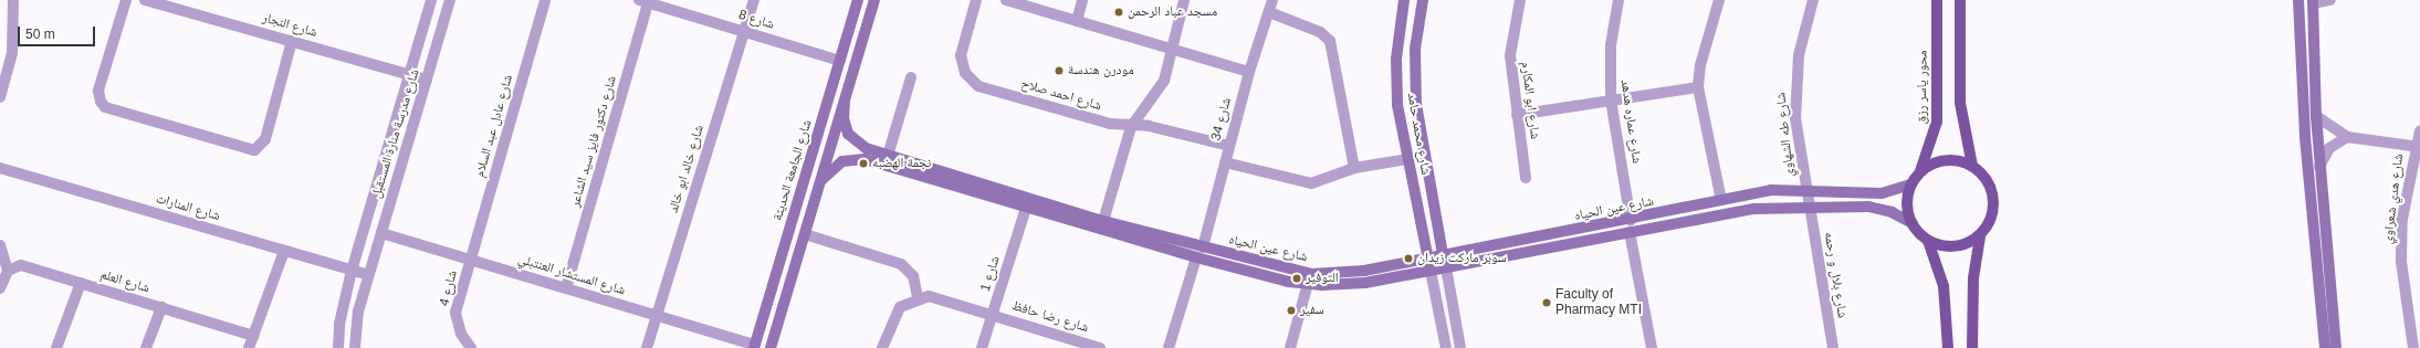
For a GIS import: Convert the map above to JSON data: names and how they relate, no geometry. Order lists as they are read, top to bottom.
{
  "streets": {
    "main road": ["محور ياسر رزق"],
    "street": [
      "شارع 8",
      "شارع النجار",
      "شارع احمد صلاح",
      "شارع ابو المكارم",
      "شارع 34",
      "شارع عماره هدهد",
      "شارع عادل عبد السلام",
      "شارع مدرسة منارة المستقبل",
      "شارع محمد حامد",
      "شارع طه الشهاوي",
      "شارع دكتور فايز سيد الشاعر",
      "شارع خالد ابو خالد",
      "شارع الجامعة الحديثة",
      "شارع هدي شعراوي",
      "شارع المنارات",
      "شارع عين الحياه",
      "شارع 1",
      "شارع المستشار العنتبلي",
      "شارع بلال و رحمه",
      "شارع العلم",
      "شارع 4",
      "شارع رضا حافظ"
    ]
  },
  "crossings": [
    ["شارع 8", "شارع دكتور فايز سيد الشاعر"],
    ["شارع 8", "شارع خالد ابو خالد"],
    ["شارع 8", "شارع الجامعة الحديثة"],
    ["شارع النجار", "شارع مدرسة منارة المستقبل"],
    ["محور ياسر رزق", "شارع عين الحياه"],
    ["شارع احمد صلاح", "شارع 34"],
    ["شارع 34", "شارع عين الحياه"],
    ["شارع عماره هدهد", "شارع عين الحياه"],
    ["شارع عادل عبد السلام", "شارع المستشار العنتبلي"],
    ["شارع عادل عبد السلام", "شارع 4"],
    ["شارع مدرسة منارة المستقبل", "شارع المنارات"],
    ["شارع مدرسة منارة المستقبل", "شارع المستشار العنتبلي"],
    ["شارع محمد حامد", "شارع عين الحياه"],
    ["شارع طه الشهاوي", "شارع عين الحياه"],
    ["شارع طه الشهاوي", "شارع بلال و رحمه"],
    ["شارع دكتور فايز سيد الشاعر", "شارع المستشار العنتبلي"],
    ["شارع خالد ابو خالد", "شارع المستشار العنتبلي"],
    ["شارع الجامعة الحديثة", "شارع المستشار العنتبلي"],
    ["شارع عين الحياه", "شارع 1"],
    ["شارع عين الحياه", "شارع بلال و رحمه"],
    ["شارع 1", "شارع رضا حافظ"],
    ["شارع المستشار العنتبلي", "شارع 4"]
  ],
  "places": [
    "مسجد عباد الرحمن",
    "مودرن هندسة",
    "نجمة الهضبه",
    "سوبر ماركت زيدان",
    "التوفير",
    "Faculty of Pharmacy MTI",
    "سفير"
  ],
  "scale_bar": "50 m"
}
